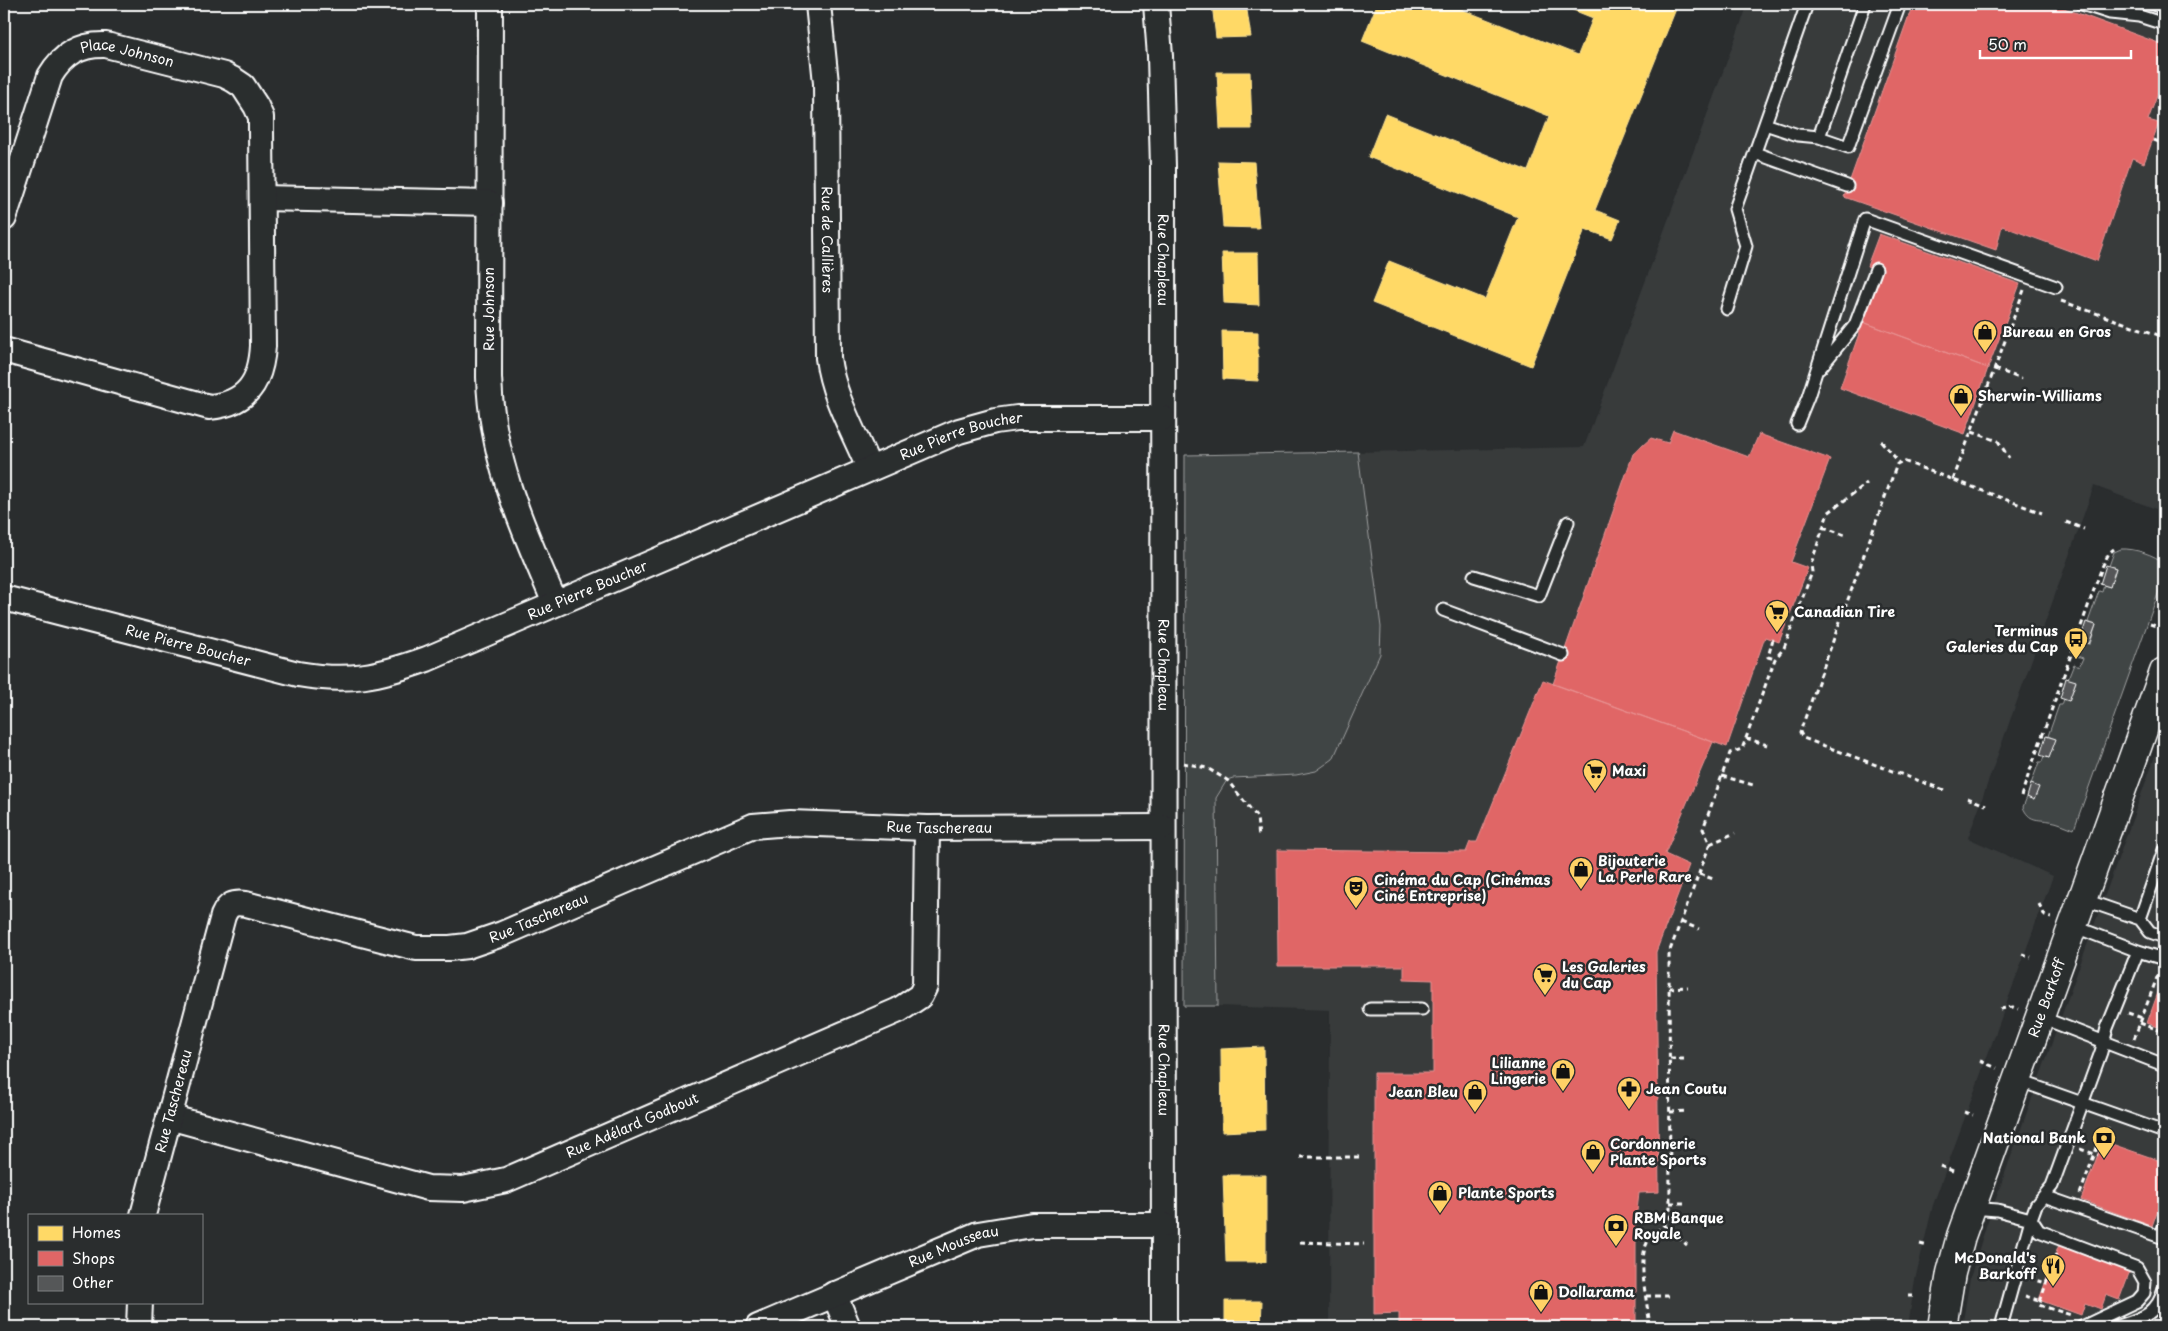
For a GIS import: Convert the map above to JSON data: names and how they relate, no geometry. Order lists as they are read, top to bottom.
{
  "streets": {
    "street": [
      "Place Johnson",
      "Rue de Callières",
      "Rue Chapleau",
      "Rue Johnson",
      "Rue Pierre Boucher",
      "Rue Taschereau",
      "Rue Barkoff",
      "Rue Adélard Godbout",
      "Rue Mousseau"
    ]
  },
  "crossings": [
    ["Rue de Callières", "Rue Pierre Boucher"],
    ["Rue Chapleau", "Rue Pierre Boucher"],
    ["Rue Chapleau", "Rue Taschereau"],
    ["Rue Chapleau", "Rue Mousseau"],
    ["Rue Johnson", "Rue Pierre Boucher"],
    ["Rue Taschereau", "Rue Adélard Godbout"]
  ],
  "places": {
    "shop": [
      "Bureau en Gros",
      "Sherwin-Williams",
      "Bijouterie La Perle Rare",
      "Lilianne Lingerie",
      "Jean Bleu",
      "Cordonnerie Plante Sports",
      "Plante Sports",
      "Dollarama"
    ],
    "supermarket": ["Canadian Tire", "Maxi", "Les Galeries du Cap"],
    "bus stop": ["Terminus Galeries du Cap"],
    "theatre": ["Cinéma du Cap (Cinémas Ciné Entreprise)"],
    "pharmacy": ["Jean Coutu"],
    "bank": ["National Bank", "RBM Banque Royale"],
    "restaurant": ["McDonald's Barkoff"]
  },
  "legend": ["Homes", "Shops", "Other"],
  "scale_bar": "50 m"
}
